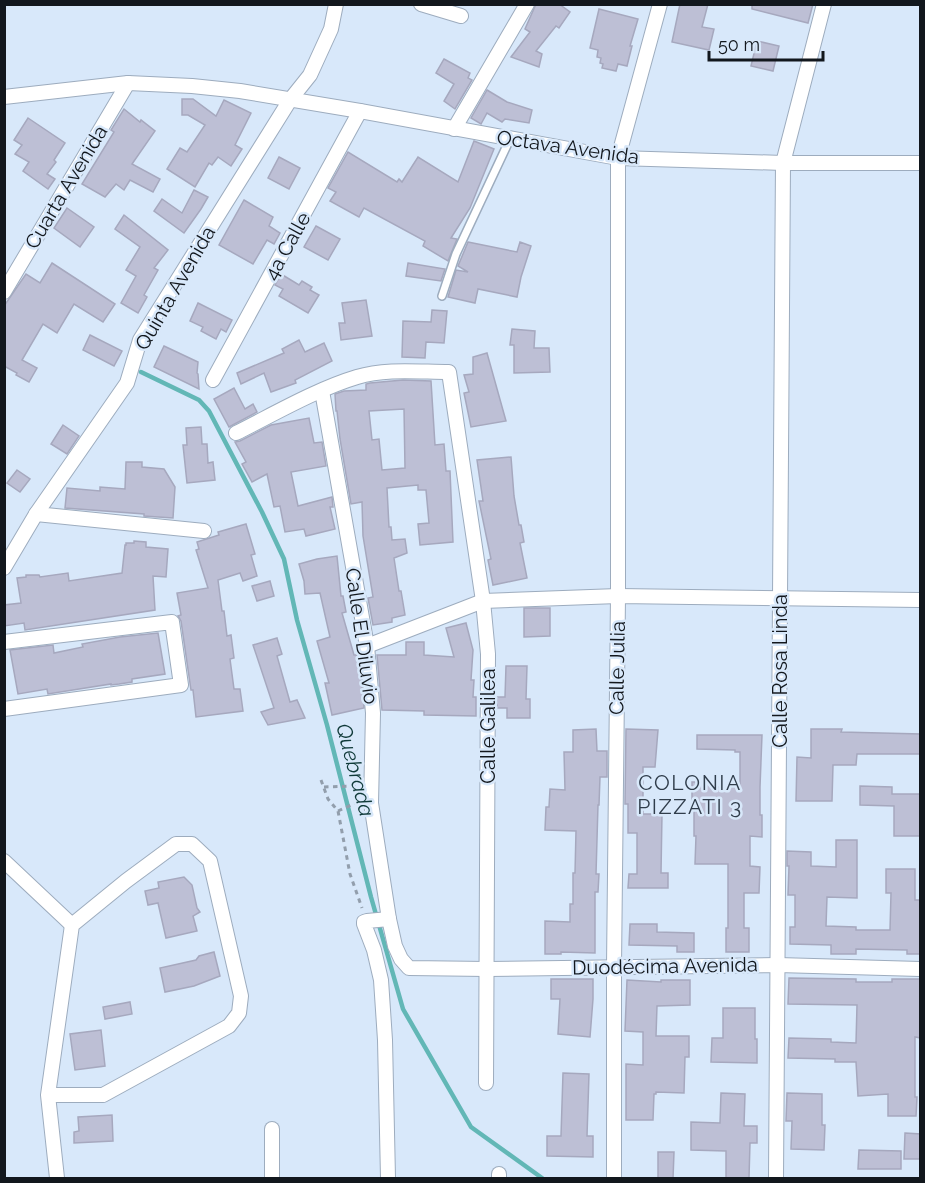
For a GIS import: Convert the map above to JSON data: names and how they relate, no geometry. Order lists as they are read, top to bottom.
{
  "streets": {
    "street": [
      "Octava Avenida",
      "Cuarta Avenida",
      "4a Calle",
      "Quinta Avenida",
      "Calle El Diluvio",
      "Calle Julia",
      "Calle Rosa Linda",
      "Calle Galilea",
      "Duodécima Avenida"
    ]
  },
  "crossings": [
    ["Octava Avenida", "Cuarta Avenida"],
    ["Octava Avenida", "4a Calle"],
    ["Octava Avenida", "Quinta Avenida"],
    ["Octava Avenida", "Calle Julia"],
    ["Octava Avenida", "Calle Rosa Linda"],
    ["Calle El Diluvio", "Calle Galilea"],
    ["Calle El Diluvio", "Duodécima Avenida"],
    ["Calle Julia", "Duodécima Avenida"],
    ["Calle Rosa Linda", "Duodécima Avenida"],
    ["Calle Galilea", "Duodécima Avenida"]
  ],
  "districts": ["COLONIA PIZZATI 3"],
  "water": ["Quebrada"],
  "scale_bar": "50 m"
}
